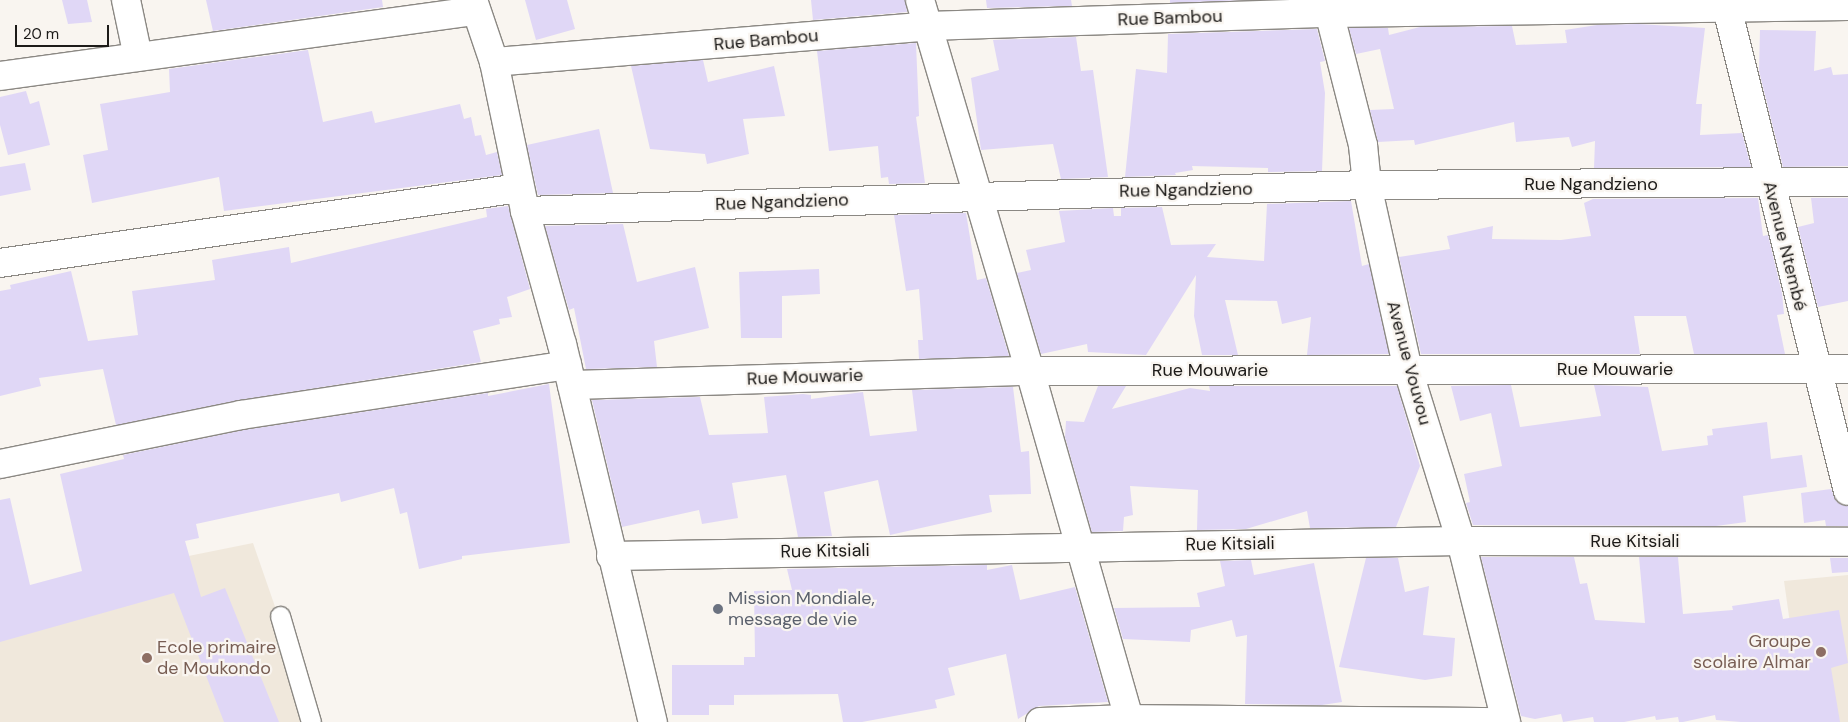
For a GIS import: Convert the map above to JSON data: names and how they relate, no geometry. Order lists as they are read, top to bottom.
{
  "streets": {
    "street": [
      "Rue Bambou",
      "Rue Ngandzieno",
      "Avenue Ntembé",
      "Avenue Vouvou",
      "Rue Mouwarie",
      "Rue Kitsiali"
    ]
  },
  "crossings": [
    ["Rue Bambou", "Avenue Ntembé"],
    ["Rue Bambou", "Avenue Vouvou"],
    ["Rue Ngandzieno", "Avenue Ntembé"],
    ["Rue Ngandzieno", "Avenue Vouvou"],
    ["Avenue Ntembé", "Rue Mouwarie"],
    ["Avenue Vouvou", "Rue Mouwarie"],
    ["Avenue Vouvou", "Rue Kitsiali"]
  ],
  "places": ["Mission Mondiale, message de vie", "Groupe scolaire Almar", "Ecole primaire de Moukondo"],
  "scale_bar": "20 m"
}
